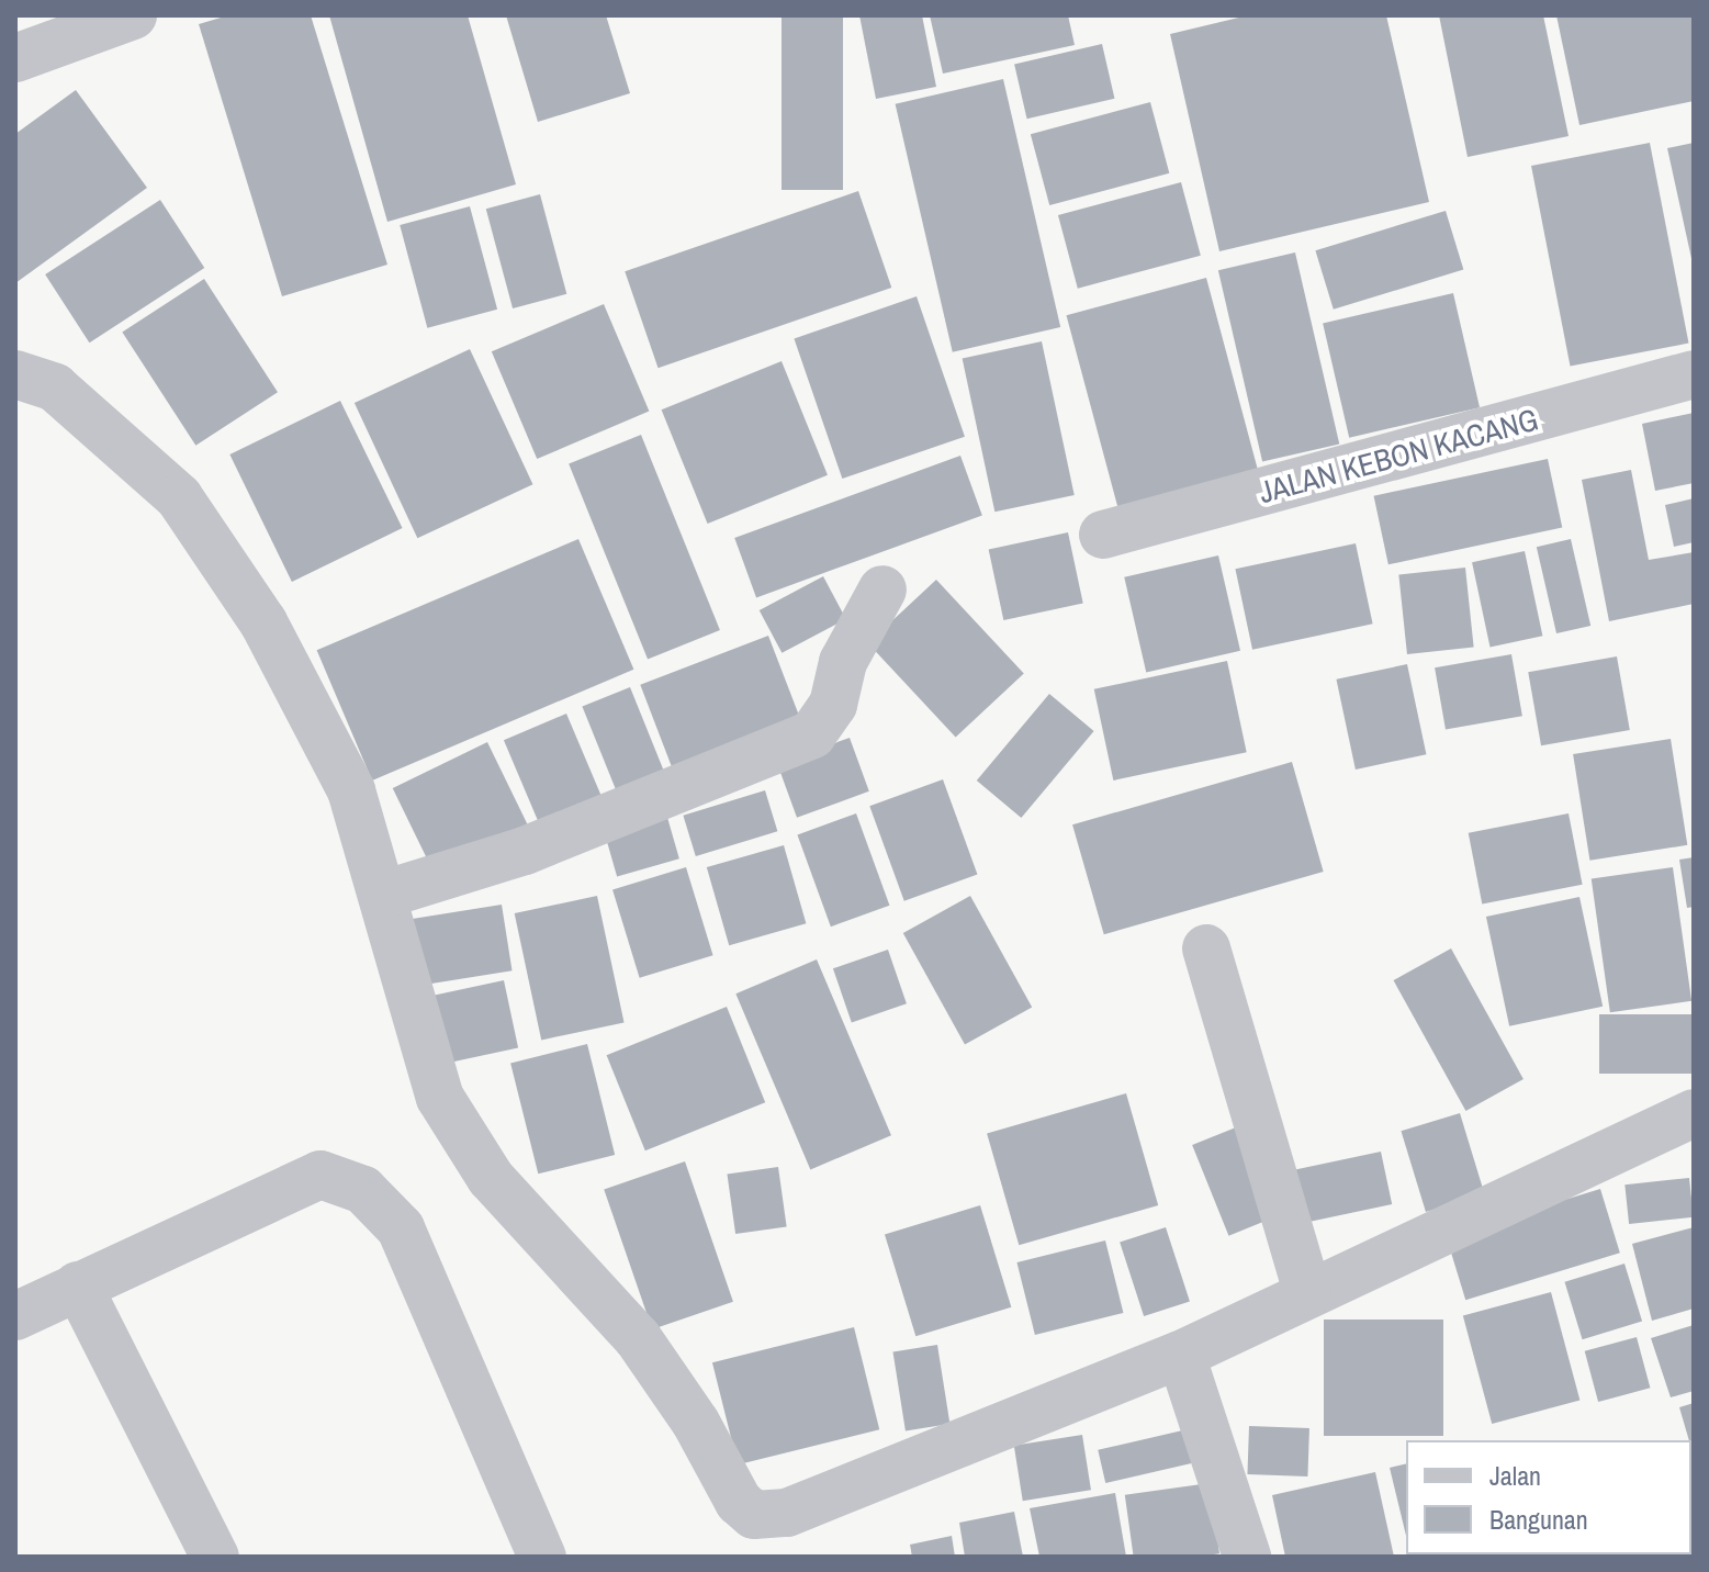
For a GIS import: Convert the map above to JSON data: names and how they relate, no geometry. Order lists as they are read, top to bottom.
{
  "streets": {
    "street": ["JALAN KEBON KACANG"]
  },
  "legend": ["Jalan", "Bangunan"]
}
